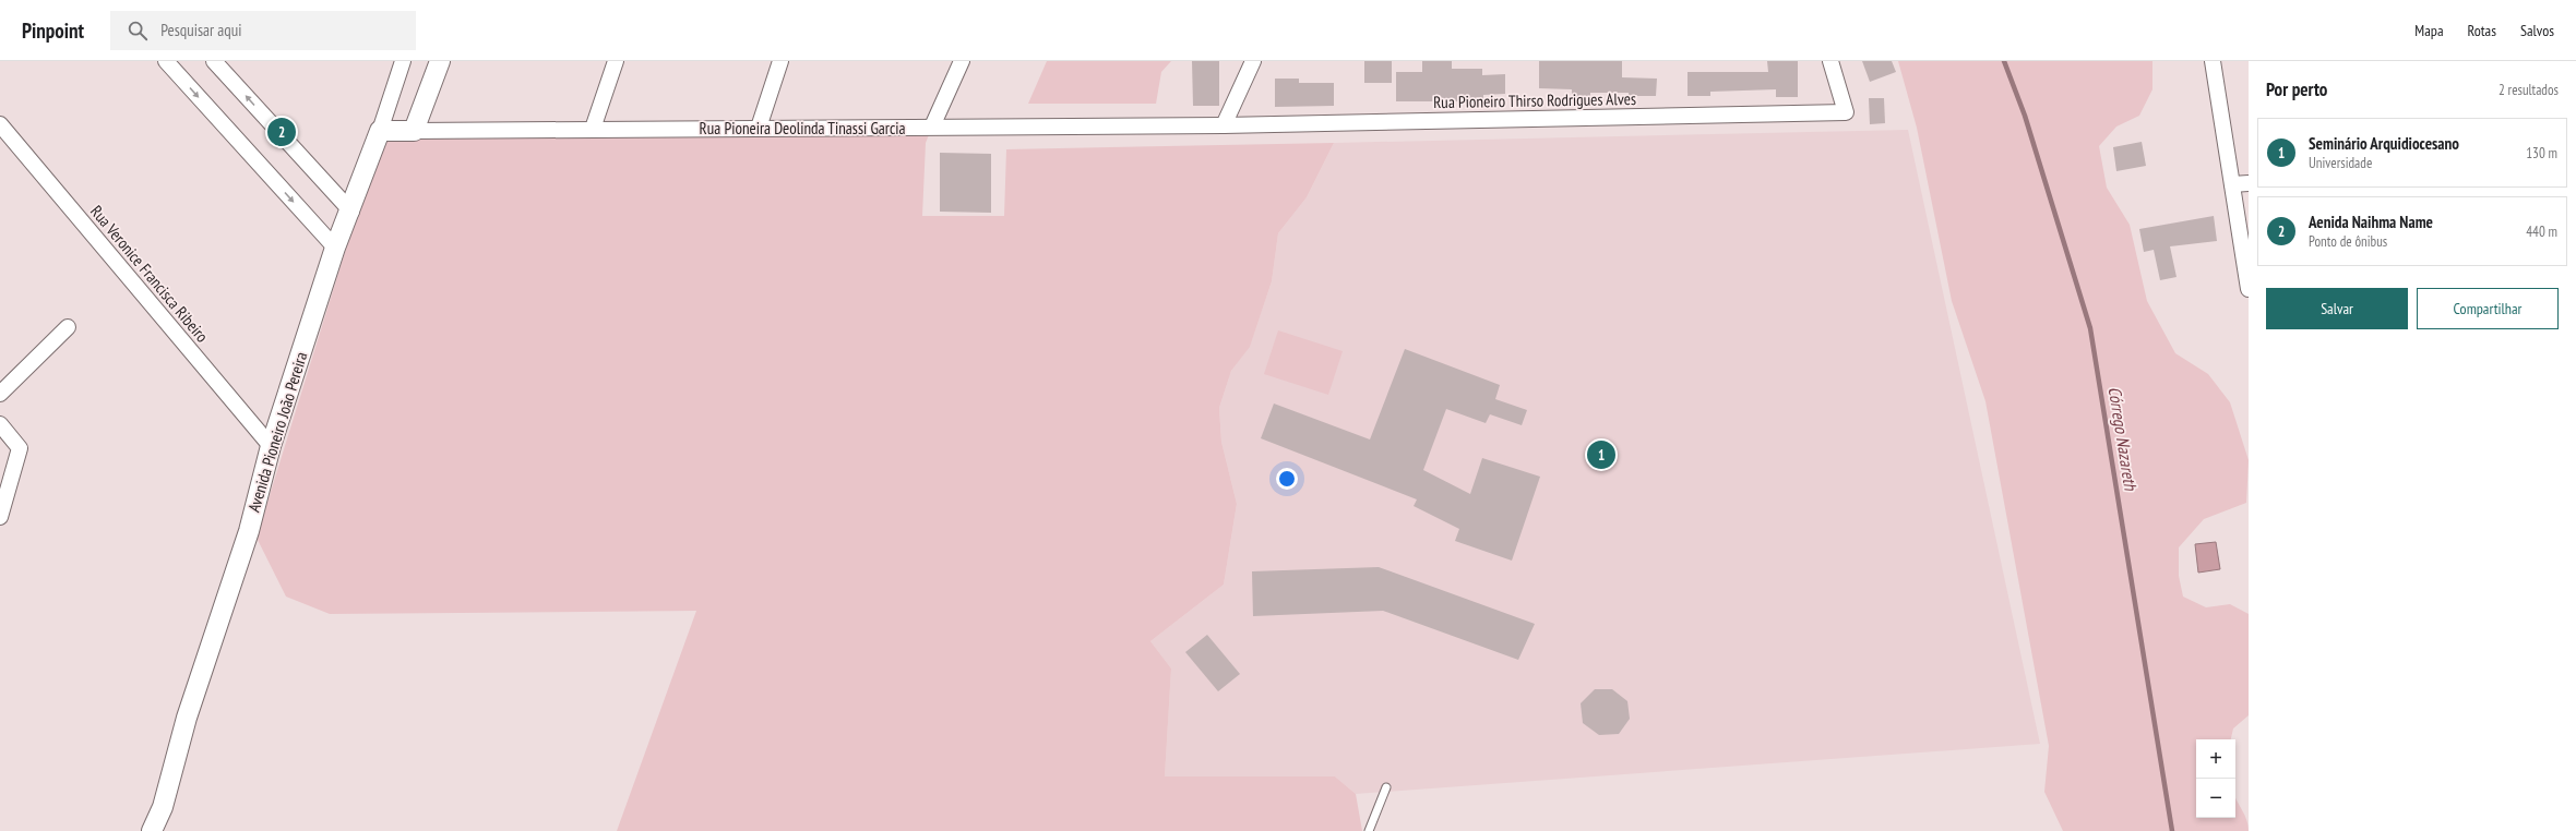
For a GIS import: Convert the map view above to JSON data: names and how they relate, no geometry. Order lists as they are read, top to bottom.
{
  "streets": {
    "street": [
      "Rua Pioneiro Thirso Rodrigues Alves",
      "Rua Pioneira Deolinda Tinassi Garcia",
      "Rua Veronice Francisca Ribeiro",
      "Avenida Pioneiro João Pereira"
    ]
  },
  "crossings": [
    ["Rua Pioneiro Thirso Rodrigues Alves", "Rua Pioneira Deolinda Tinassi Garcia"],
    ["Rua Pioneira Deolinda Tinassi Garcia", "Avenida Pioneiro João Pereira"],
    ["Rua Veronice Francisca Ribeiro", "Avenida Pioneiro João Pereira"]
  ],
  "water": ["Córrego Nazareth"],
  "page": {
    "header": "Pinpoint",
    "search": "Pesquisar aqui",
    "nav": ["Mapa", "Rotas", "Salvos"],
    "heading": ["Por perto", "2 resultados"],
    "pins": ["2", "1"],
    "list": [
      {
        "mark": "1",
        "name": "Seminário Arquidiocesano",
        "note": "Universidade",
        "value": "130 m"
      },
      {
        "mark": "2",
        "name": "Aenida Naihma Name",
        "note": "Ponto de ônibus",
        "value": "440 m"
      }
    ],
    "buttons": ["Salvar", "Compartilhar"],
    "map_buttons": ["+", "−"]
  }
}
